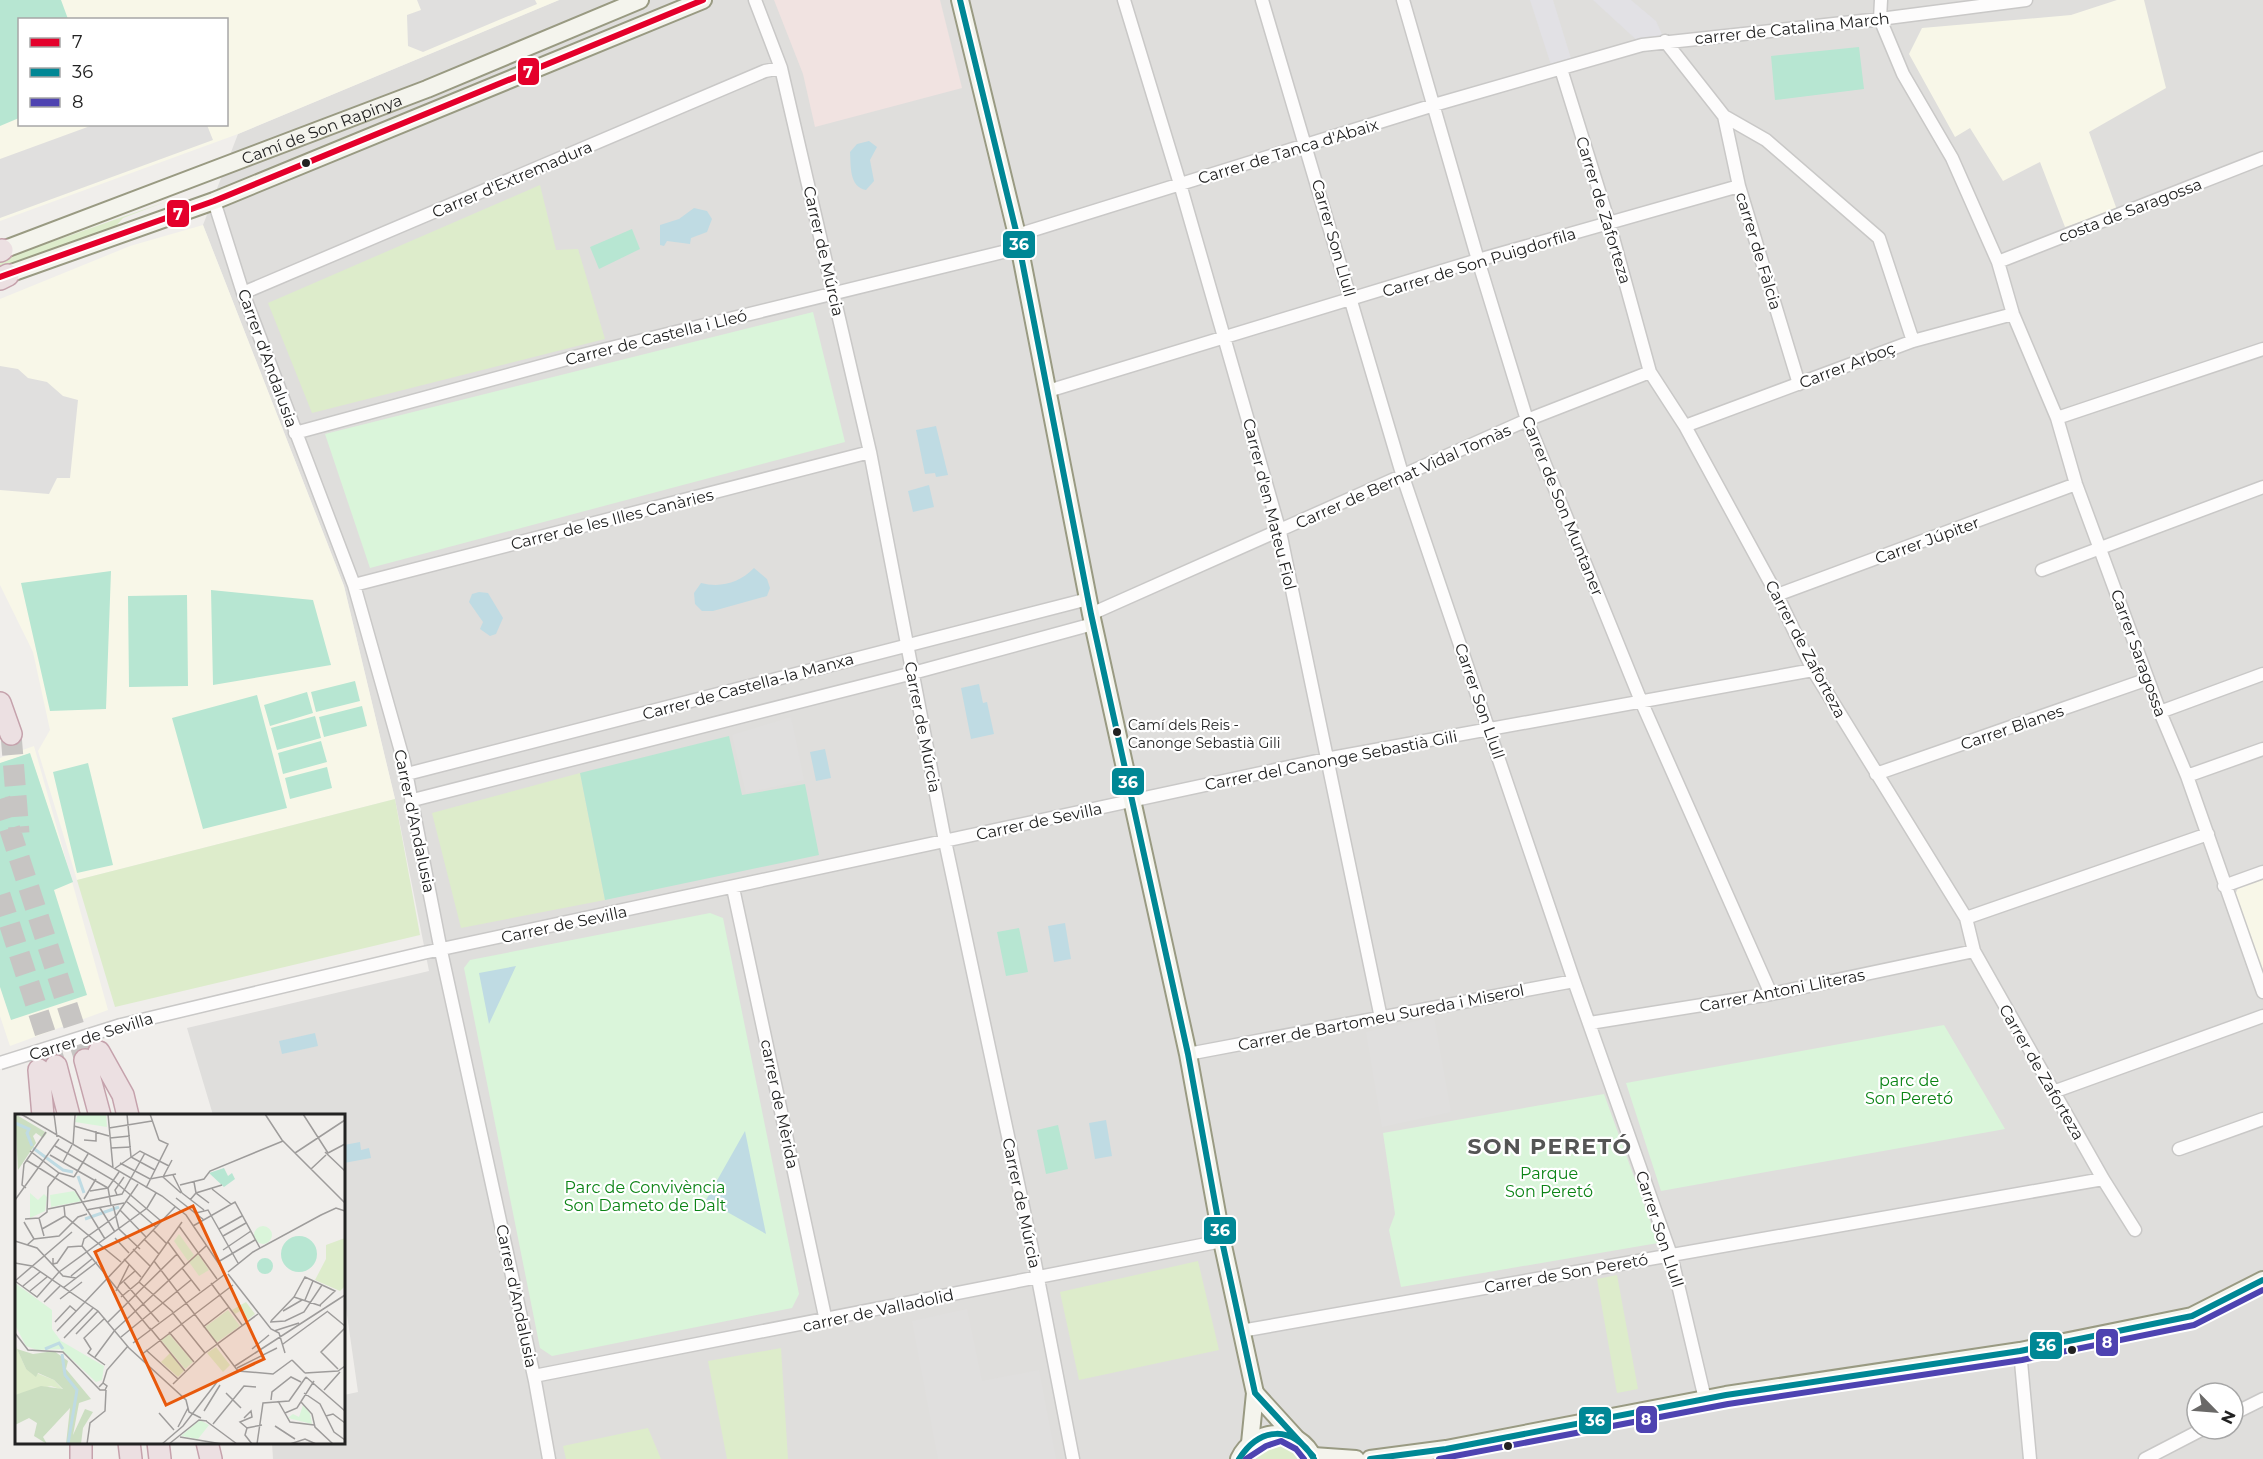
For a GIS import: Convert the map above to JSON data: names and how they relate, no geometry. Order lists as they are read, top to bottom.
{
  "streets": {
    "street": [
      "carrer de Catalina March",
      "Camí de Son Rapinya",
      "Carrer de Tanca d'Abaix",
      "Carrer d'Extremadura",
      "Carrer de Zaforteza",
      "costa de Saragossa",
      "Carrer Son Llull",
      "Carrer de Múrcia",
      "carrer de Fàlcia",
      "Carrer de Son Puigdorfila",
      "Carrer de Castella i Lleó",
      "Carrer d'Andalusia",
      "Carrer Arboç",
      "Carrer de Bernat Vidal Tomàs",
      "Carrer d'en Mateu Fiol",
      "Carrer de Son Muntaner",
      "Carrer de les Illes Canàries",
      "Carrer Júpiter",
      "Carrer Saragossa",
      "Carrer de Castella-la Manxa",
      "Carrer Blanes",
      "Carrer del Canonge Sebastià Gili",
      "Carrer de Sevilla",
      "Carrer Antoni Lliteras",
      "Carrer de Bartomeu Sureda i Miserol",
      "carrer de Mèrida",
      "Carrer de Son Peretó",
      "carrer de Valladolid"
    ]
  },
  "crossings": [
    ["carrer de Catalina March", "Carrer de Tanca d'Abaix"],
    ["carrer de Catalina March", "Carrer de Zaforteza"],
    ["Camí de Son Rapinya", "Carrer d'Andalusia"],
    ["Carrer de Tanca d'Abaix", "Carrer de Zaforteza"],
    ["Carrer de Tanca d'Abaix", "Carrer Son Llull"],
    ["Carrer de Tanca d'Abaix", "Carrer de Castella i Lleó"],
    ["Carrer de Tanca d'Abaix", "Carrer d'en Mateu Fiol"],
    ["Carrer de Tanca d'Abaix", "Carrer de Son Muntaner"],
    ["Carrer d'Extremadura", "Carrer de Múrcia"],
    ["Carrer d'Extremadura", "Carrer d'Andalusia"],
    ["Carrer de Zaforteza", "Carrer de Son Puigdorfila"],
    ["Carrer de Zaforteza", "Carrer Arboç"],
    ["Carrer de Zaforteza", "Carrer de Bernat Vidal Tomàs"],
    ["Carrer de Zaforteza", "Carrer Júpiter"],
    ["Carrer de Zaforteza", "Carrer Blanes"],
    ["Carrer de Zaforteza", "Carrer del Canonge Sebastià Gili"],
    ["Carrer de Zaforteza", "Carrer Antoni Lliteras"],
    ["Carrer de Zaforteza", "Carrer de Son Peretó"],
    ["Carrer Son Llull", "Carrer de Son Puigdorfila"],
    ["Carrer Son Llull", "Carrer de Bernat Vidal Tomàs"],
    ["Carrer Son Llull", "Carrer del Canonge Sebastià Gili"],
    ["Carrer Son Llull", "Carrer Antoni Lliteras"],
    ["Carrer Son Llull", "Carrer de Bartomeu Sureda i Miserol"],
    ["Carrer Son Llull", "Carrer de Son Peretó"],
    ["Carrer de Múrcia", "Carrer de Castella i Lleó"],
    ["Carrer de Múrcia", "Carrer de les Illes Canàries"],
    ["Carrer de Múrcia", "Carrer de Castella-la Manxa"],
    ["Carrer de Múrcia", "Carrer de Sevilla"],
    ["Carrer de Múrcia", "carrer de Valladolid"],
    ["carrer de Fàlcia", "Carrer de Son Puigdorfila"],
    ["carrer de Fàlcia", "Carrer Arboç"],
    ["Carrer de Son Puigdorfila", "Carrer d'en Mateu Fiol"],
    ["Carrer de Son Puigdorfila", "Carrer de Son Muntaner"],
    ["Carrer de Castella i Lleó", "Carrer d'Andalusia"],
    ["Carrer d'Andalusia", "Carrer de les Illes Canàries"],
    ["Carrer d'Andalusia", "Carrer de Castella-la Manxa"],
    ["Carrer d'Andalusia", "Carrer de Sevilla"],
    ["Carrer d'Andalusia", "carrer de Valladolid"],
    ["Carrer Arboç", "Carrer Saragossa"],
    ["Carrer de Bernat Vidal Tomàs", "Carrer d'en Mateu Fiol"],
    ["Carrer de Bernat Vidal Tomàs", "Carrer de Son Muntaner"],
    ["Carrer de Bernat Vidal Tomàs", "Carrer de Castella-la Manxa"],
    ["Carrer d'en Mateu Fiol", "Carrer del Canonge Sebastià Gili"],
    ["Carrer d'en Mateu Fiol", "Carrer de Bartomeu Sureda i Miserol"],
    ["Carrer de Son Muntaner", "Carrer del Canonge Sebastià Gili"],
    ["Carrer de Son Muntaner", "Carrer Antoni Lliteras"],
    ["Carrer Júpiter", "Carrer Saragossa"],
    ["Carrer Saragossa", "Carrer Blanes"],
    ["Carrer del Canonge Sebastià Gili", "Carrer de Sevilla"],
    ["Carrer de Sevilla", "carrer de Mèrida"],
    ["carrer de Mèrida", "carrer de Valladolid"]
  ],
  "districts": ["SON PERETÓ"],
  "parks": ["parc de Son Peretó", "Parque Son Peretó", "Parc de Convivència Son Dameto de Dalt"],
  "places": ["Camí dels Reis - Canonge Sebastià Gili"],
  "lines": ["transit line 7", "transit line 36", "transit line 8"],
  "legend": ["7", "36", "8"],
  "north": "bottom right"
}
